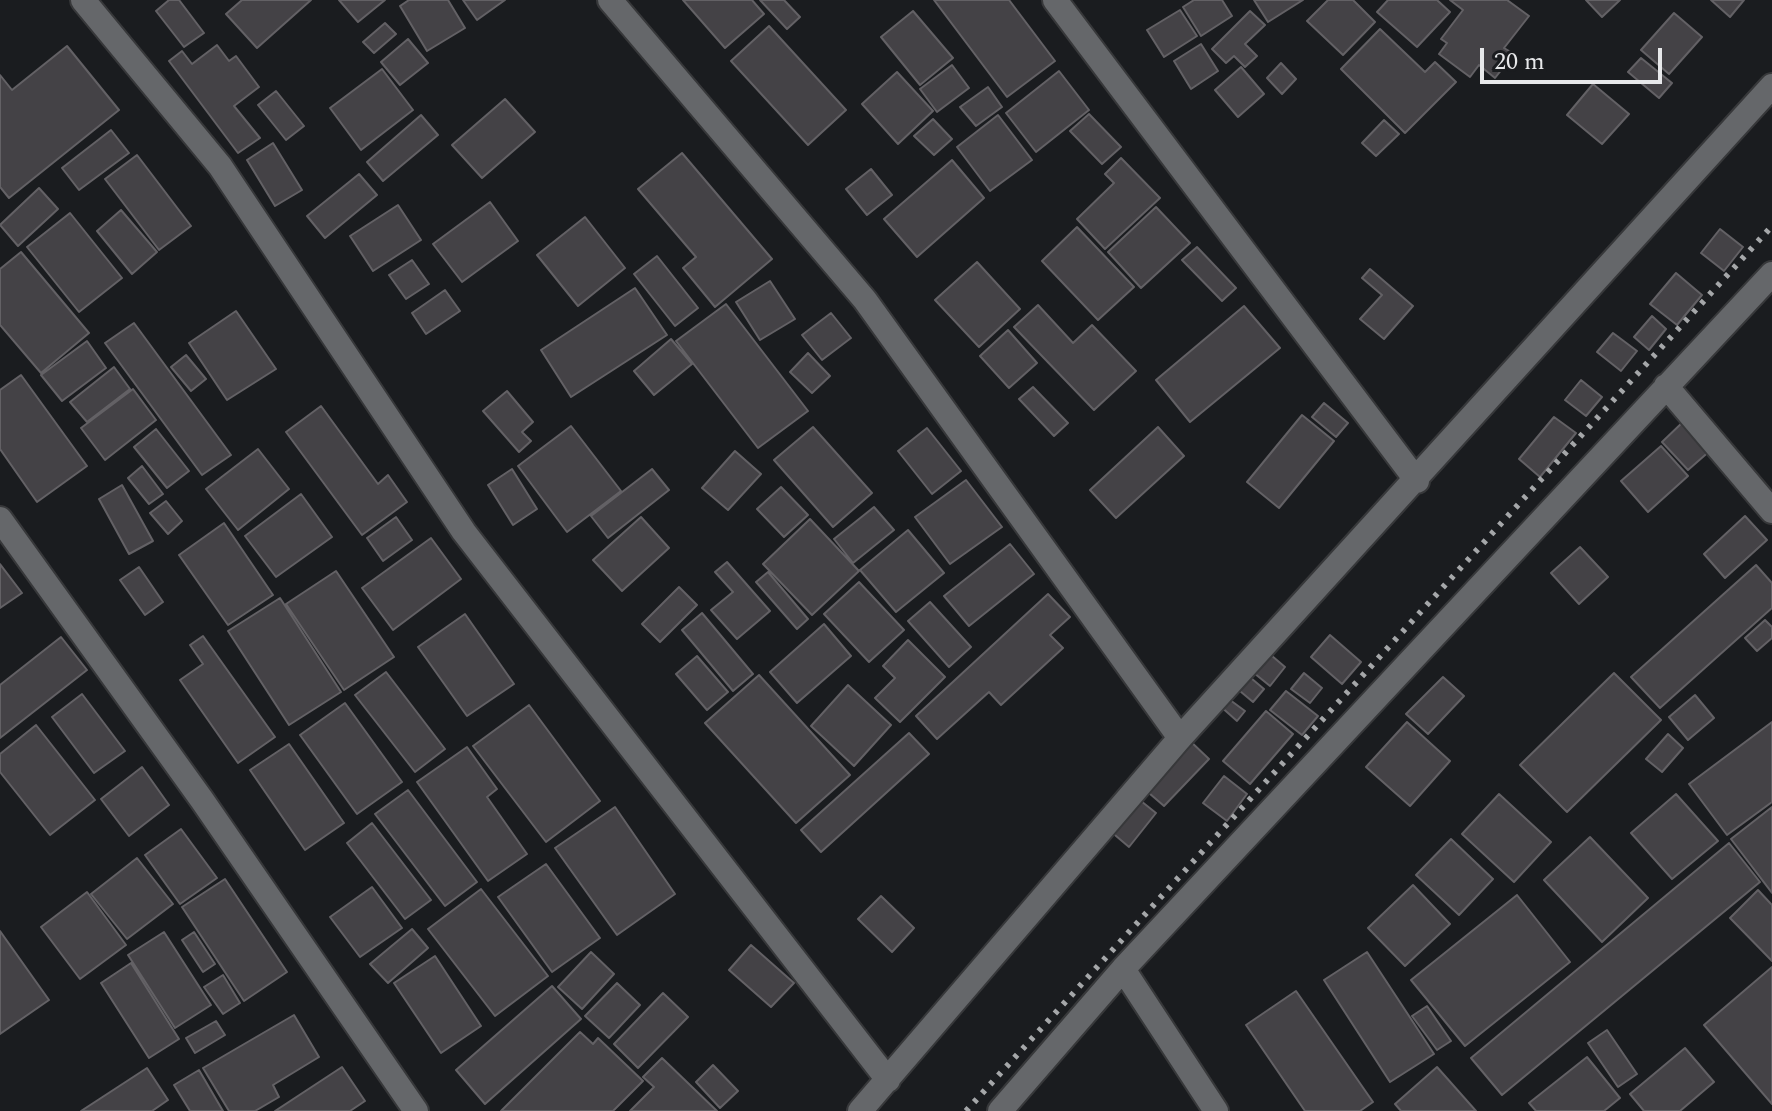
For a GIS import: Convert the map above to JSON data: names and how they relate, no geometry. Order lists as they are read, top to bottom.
{
  "scale_bar": "20 m"
}
